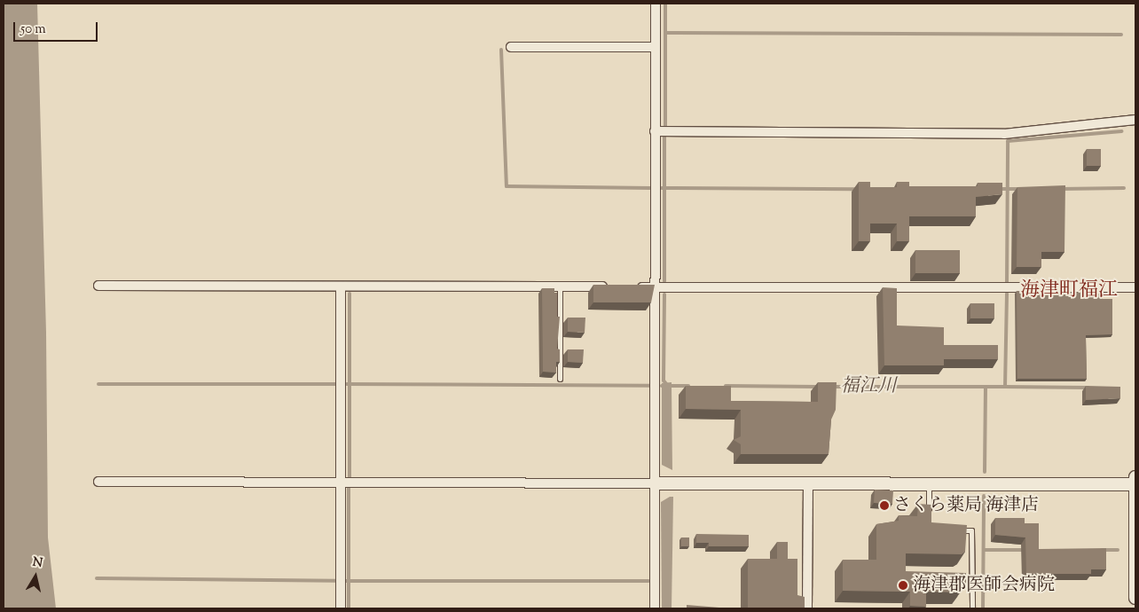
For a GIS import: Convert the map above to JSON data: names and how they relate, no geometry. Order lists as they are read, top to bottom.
{
  "districts": ["海津町福江"],
  "water": ["福江川"],
  "places": ["さくら薬局 海津店", "海津郡医師会病院"],
  "scale_bar": "50 m",
  "north": "top"
}
